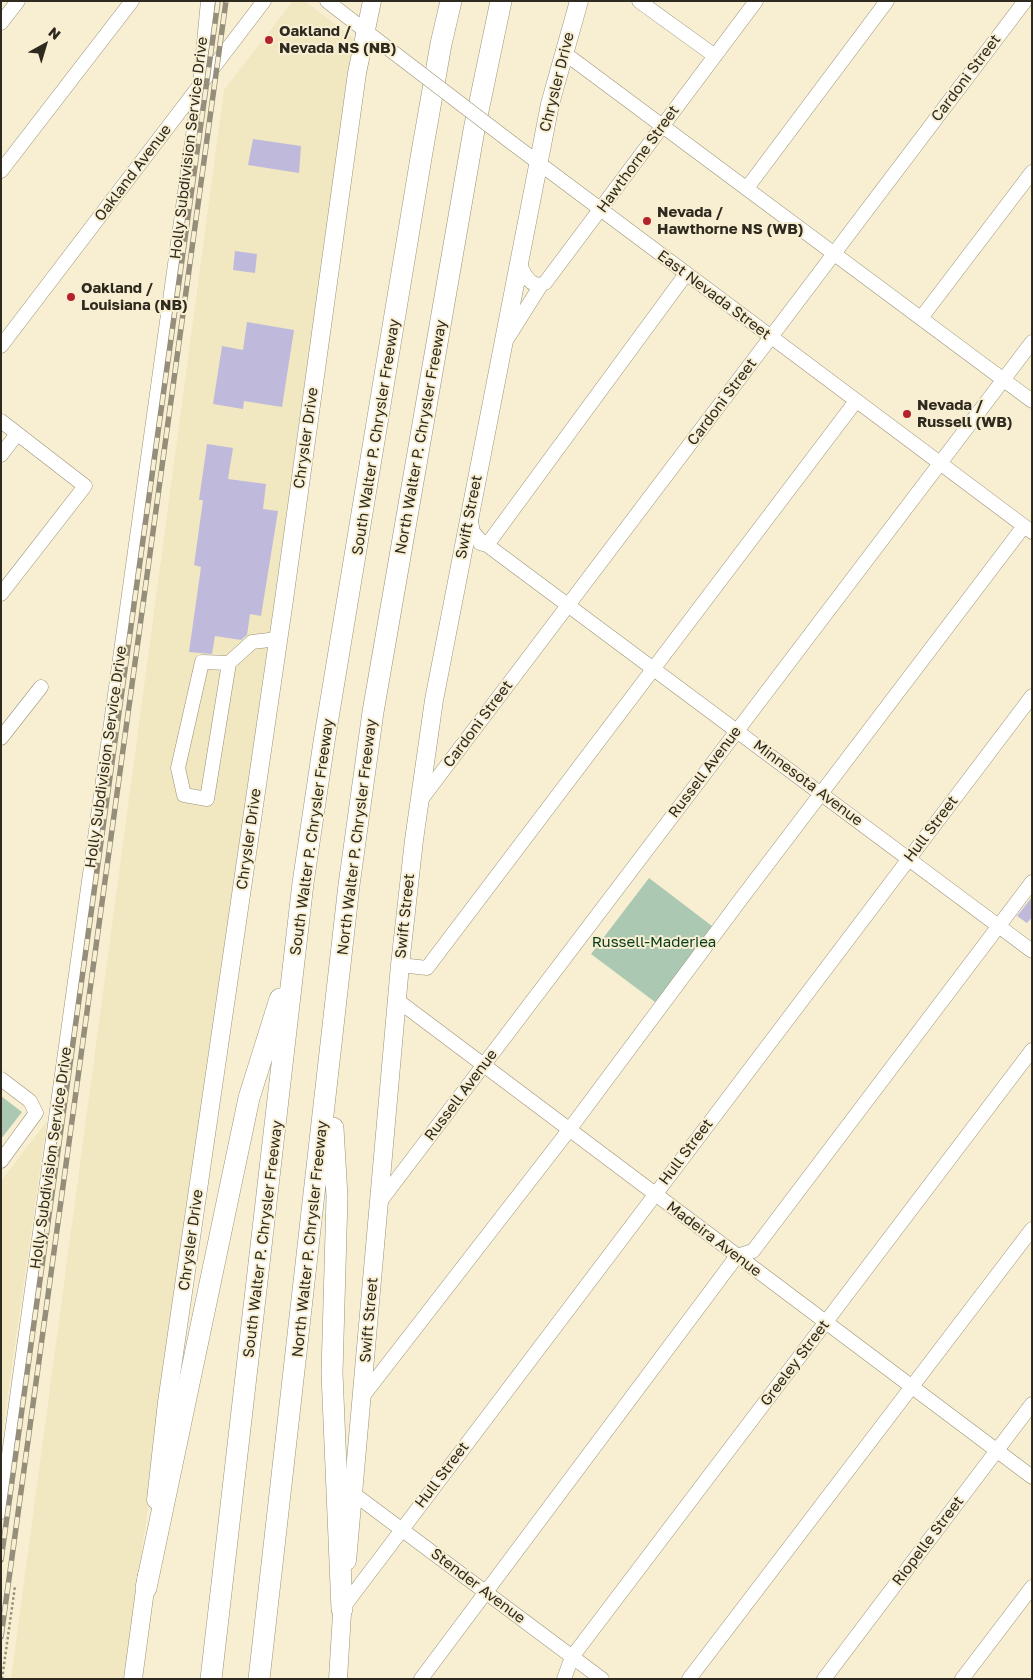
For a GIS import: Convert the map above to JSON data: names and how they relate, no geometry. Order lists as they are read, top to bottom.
{
  "streets": {
    "highway": ["South Walter P. Chrysler Freeway", "North Walter P. Chrysler Freeway"],
    "main road": ["Chrysler Drive", "Swift Street"],
    "street": [
      "Cardoni Street",
      "Holly Subdivision Service Drive",
      "Hawthorne Street",
      "Oakland Avenue",
      "East Nevada Street",
      "Russell Avenue",
      "Minnesota Avenue",
      "Hull Street",
      "Madeira Avenue",
      "Greeley Street",
      "Riopelle Street",
      "Stender Avenue"
    ]
  },
  "crossings": [
    ["Cardoni Street", "East Nevada Street"],
    ["Cardoni Street", "Swift Street"],
    ["Cardoni Street", "Minnesota Avenue"],
    ["Chrysler Drive", "East Nevada Street"],
    ["Chrysler Drive", "Swift Street"],
    ["Holly Subdivision Service Drive", "Oakland Avenue"],
    ["Hawthorne Street", "East Nevada Street"],
    ["Hawthorne Street", "Swift Street"],
    ["East Nevada Street", "Swift Street"],
    ["East Nevada Street", "Russell Avenue"],
    ["Swift Street", "Russell Avenue"],
    ["Swift Street", "Minnesota Avenue"],
    ["Swift Street", "Hull Street"],
    ["Swift Street", "Madeira Avenue"],
    ["Swift Street", "Stender Avenue"],
    ["Russell Avenue", "Minnesota Avenue"],
    ["Russell Avenue", "Madeira Avenue"],
    ["Minnesota Avenue", "Hull Street"],
    ["Hull Street", "Madeira Avenue"],
    ["Hull Street", "Stender Avenue"],
    ["Madeira Avenue", "Greeley Street"],
    ["Madeira Avenue", "Riopelle Street"],
    ["Greeley Street", "Stender Avenue"]
  ],
  "parks": ["Russell-Maderiea"],
  "places": [
    "Oakland / Nevada NS (NB)",
    "Nevada / Hawthorne NS (WB)",
    "Oakland / Louisiana (NB)",
    "Nevada / Russell (WB)"
  ],
  "north": "top right"
}
